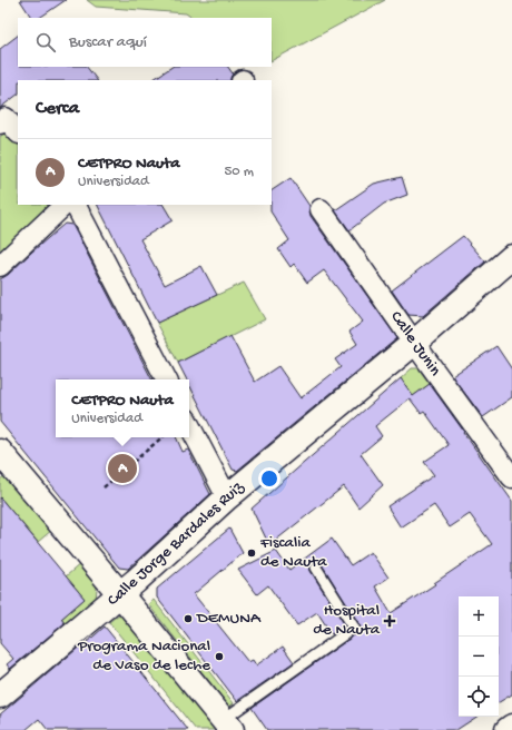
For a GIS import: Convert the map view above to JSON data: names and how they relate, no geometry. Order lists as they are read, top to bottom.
{
  "streets": {
    "street": ["Calle Junin", "Calle Jorge Bardales Ruiz"]
  },
  "crossings": [
    ["Calle Junin", "Calle Jorge Bardales Ruiz"]
  ],
  "places": {
    "other": ["Fiscalia de Nauta", "DEMUNA", "Programa Nacional de Vaso de leche"],
    "health": ["Hospital de Nauta"]
  },
  "page": {
    "search": "Buscar aquí",
    "heading": "Cerca",
    "list": [
      {
        "mark": "A",
        "name": "CETPRO Nauta",
        "note": "Universidad",
        "value": "50 m"
      }
    ],
    "popup": ["CETPRO Nauta", "Universidad"],
    "pins": "A",
    "map_buttons": ["+", "−"]
  }
}
